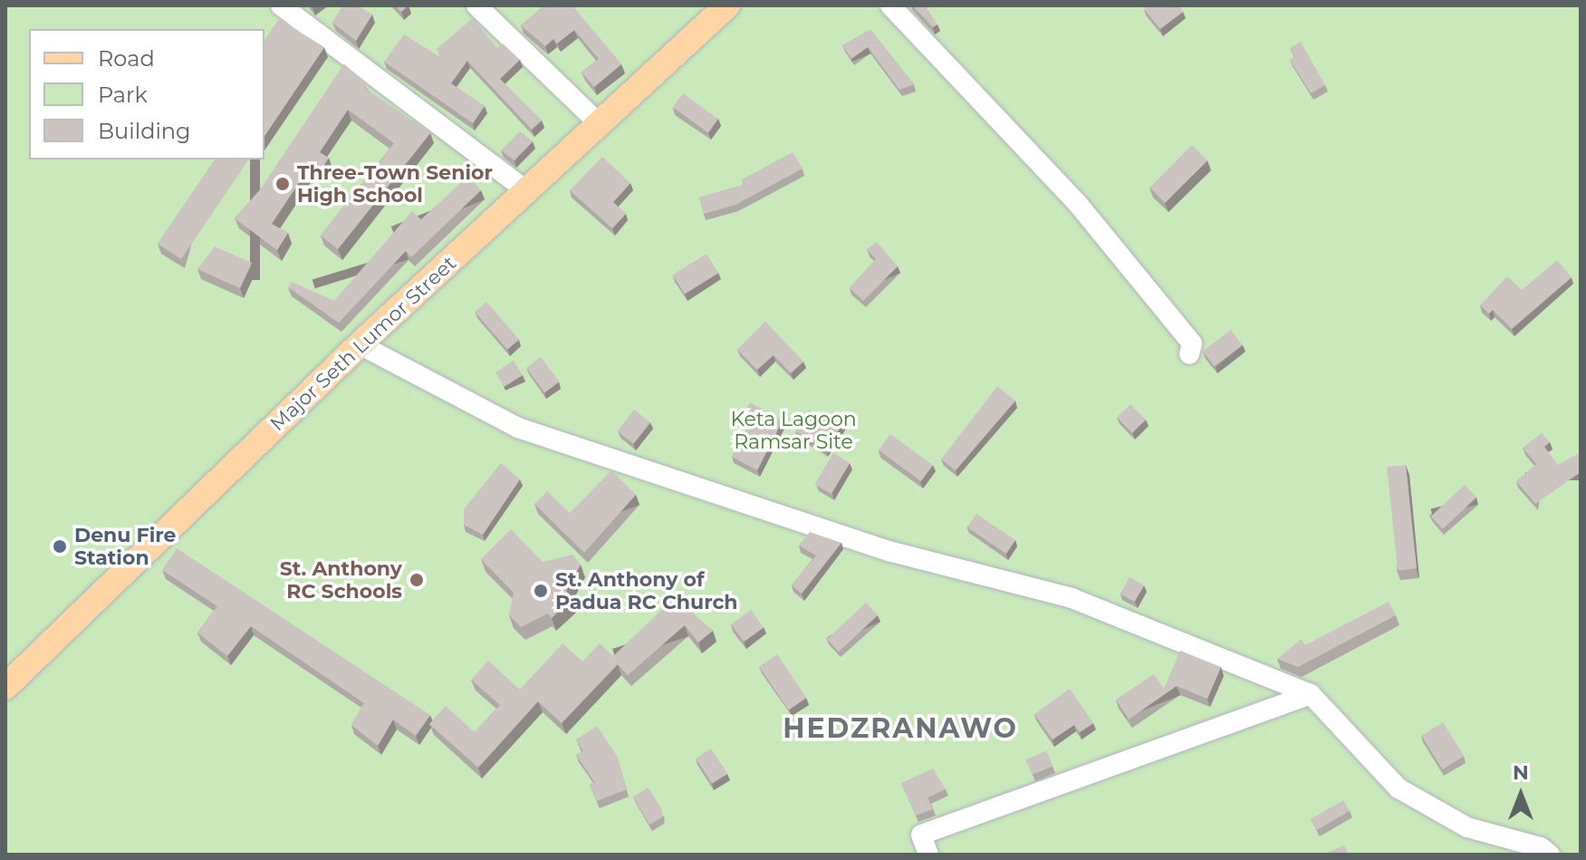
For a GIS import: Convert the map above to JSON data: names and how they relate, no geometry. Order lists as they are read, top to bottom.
{
  "streets": {
    "main road": ["Major Seth Lumor Street"]
  },
  "districts": ["HEDZRANAWO"],
  "parks": ["Keta Lagoon Ramsar Site"],
  "places": [
    "Three-Town Senior High School",
    "Denu Fire Station",
    "St. Anthony RC Schools",
    "St. Anthony of Padua RC Church"
  ],
  "legend": ["Road", "Park", "Building"],
  "north": "top"
}
